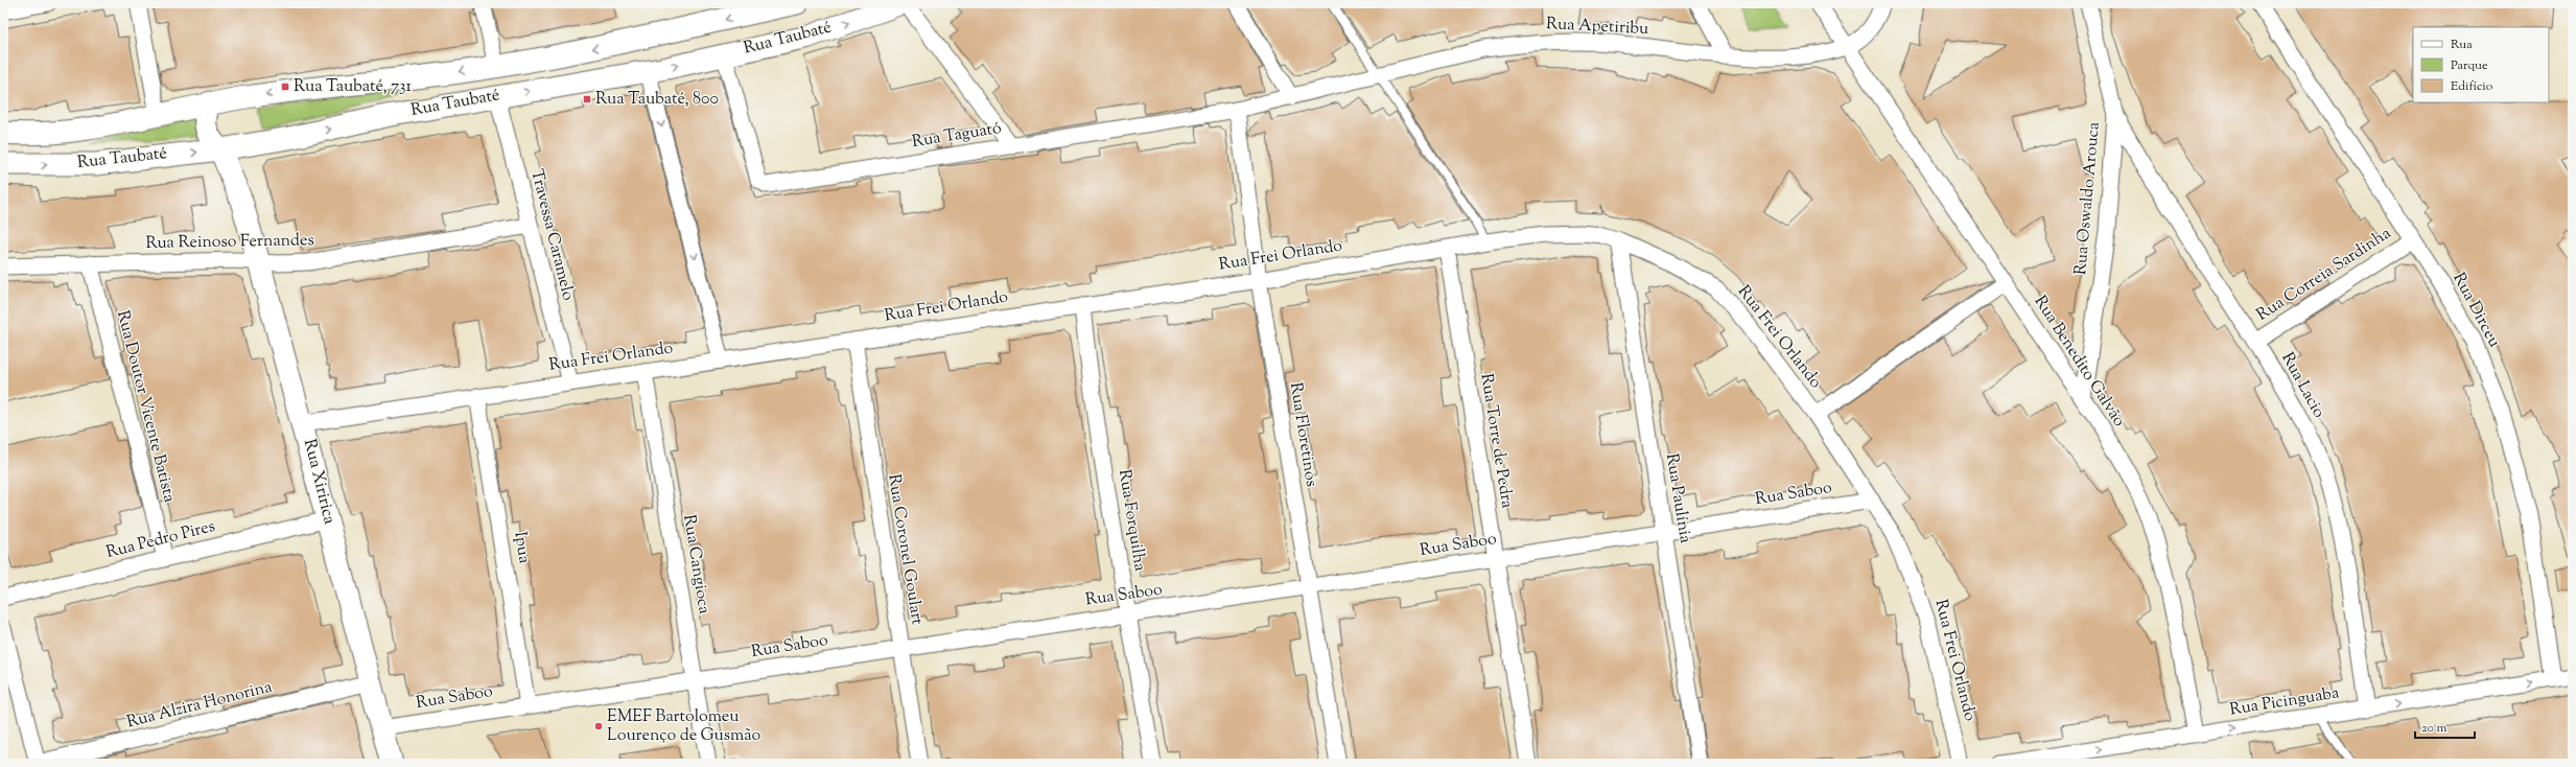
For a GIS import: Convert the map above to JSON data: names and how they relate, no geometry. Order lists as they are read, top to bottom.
{
  "streets": {
    "main road": ["Rua Taubaté", "Rua Xiririca"],
    "street": [
      "Rua Apetiribu",
      "Rua Taguató",
      "Rua Oswaldo Arouca",
      "Travessa Caramelo",
      "Rua Reinoso Fernandes",
      "Rua Frei Orlando",
      "Rua Correia Sardinha",
      "Rua Dirceu",
      "Rua Benedito Galvão",
      "Rua Lacio",
      "Rua Doutor Vicente Batista",
      "Rua Floretinos",
      "Rua Torre de Pedra",
      "Rua Saboo",
      "Rua Paulínia",
      "Rua Forquilha",
      "Rua Pedro Pires",
      "Ipua",
      "Rua Coronel Goulart",
      "Rua Cangioca",
      "Rua Picinguaba",
      "Rua Alzira Honorina"
    ]
  },
  "crossings": [
    ["Rua Apetiribu", "Rua Taguató"],
    ["Rua Apetiribu", "Rua Benedito Galvão"],
    ["Rua Taubaté", "Rua Taguató"],
    ["Rua Taubaté", "Travessa Caramelo"],
    ["Rua Taubaté", "Rua Xiririca"],
    ["Rua Taguató", "Rua Floretinos"],
    ["Rua Oswaldo Arouca", "Rua Benedito Galvão"],
    ["Rua Oswaldo Arouca", "Rua Lacio"],
    ["Travessa Caramelo", "Rua Reinoso Fernandes"],
    ["Travessa Caramelo", "Rua Frei Orlando"],
    ["Rua Reinoso Fernandes", "Rua Doutor Vicente Batista"],
    ["Rua Reinoso Fernandes", "Rua Xiririca"],
    ["Rua Frei Orlando", "Rua Floretinos"],
    ["Rua Frei Orlando", "Rua Torre de Pedra"],
    ["Rua Frei Orlando", "Rua Xiririca"],
    ["Rua Frei Orlando", "Rua Saboo"],
    ["Rua Frei Orlando", "Rua Paulínia"],
    ["Rua Frei Orlando", "Rua Forquilha"],
    ["Rua Frei Orlando", "Ipua"],
    ["Rua Frei Orlando", "Rua Coronel Goulart"],
    ["Rua Frei Orlando", "Rua Cangioca"],
    ["Rua Correia Sardinha", "Rua Dirceu"],
    ["Rua Correia Sardinha", "Rua Lacio"],
    ["Rua Dirceu", "Rua Picinguaba"],
    ["Rua Benedito Galvão", "Rua Picinguaba"],
    ["Rua Lacio", "Rua Picinguaba"],
    ["Rua Doutor Vicente Batista", "Rua Pedro Pires"],
    ["Rua Floretinos", "Rua Saboo"],
    ["Rua Torre de Pedra", "Rua Saboo"],
    ["Rua Xiririca", "Rua Saboo"],
    ["Rua Xiririca", "Rua Pedro Pires"],
    ["Rua Xiririca", "Rua Alzira Honorina"],
    ["Rua Saboo", "Rua Paulínia"],
    ["Rua Saboo", "Rua Forquilha"],
    ["Rua Saboo", "Ipua"],
    ["Rua Saboo", "Rua Coronel Goulart"],
    ["Rua Saboo", "Rua Cangioca"]
  ],
  "one_way": ["Rua Picinguaba"],
  "places": {
    "transit": ["Rua Taubaté, 731", "Rua Taubaté, 800"],
    "other": ["EMEF Bartolomeu Lourenço de Gusmão"]
  },
  "legend": ["Rua", "Parque", "Edifício"],
  "scale_bar": "20 m"
}
